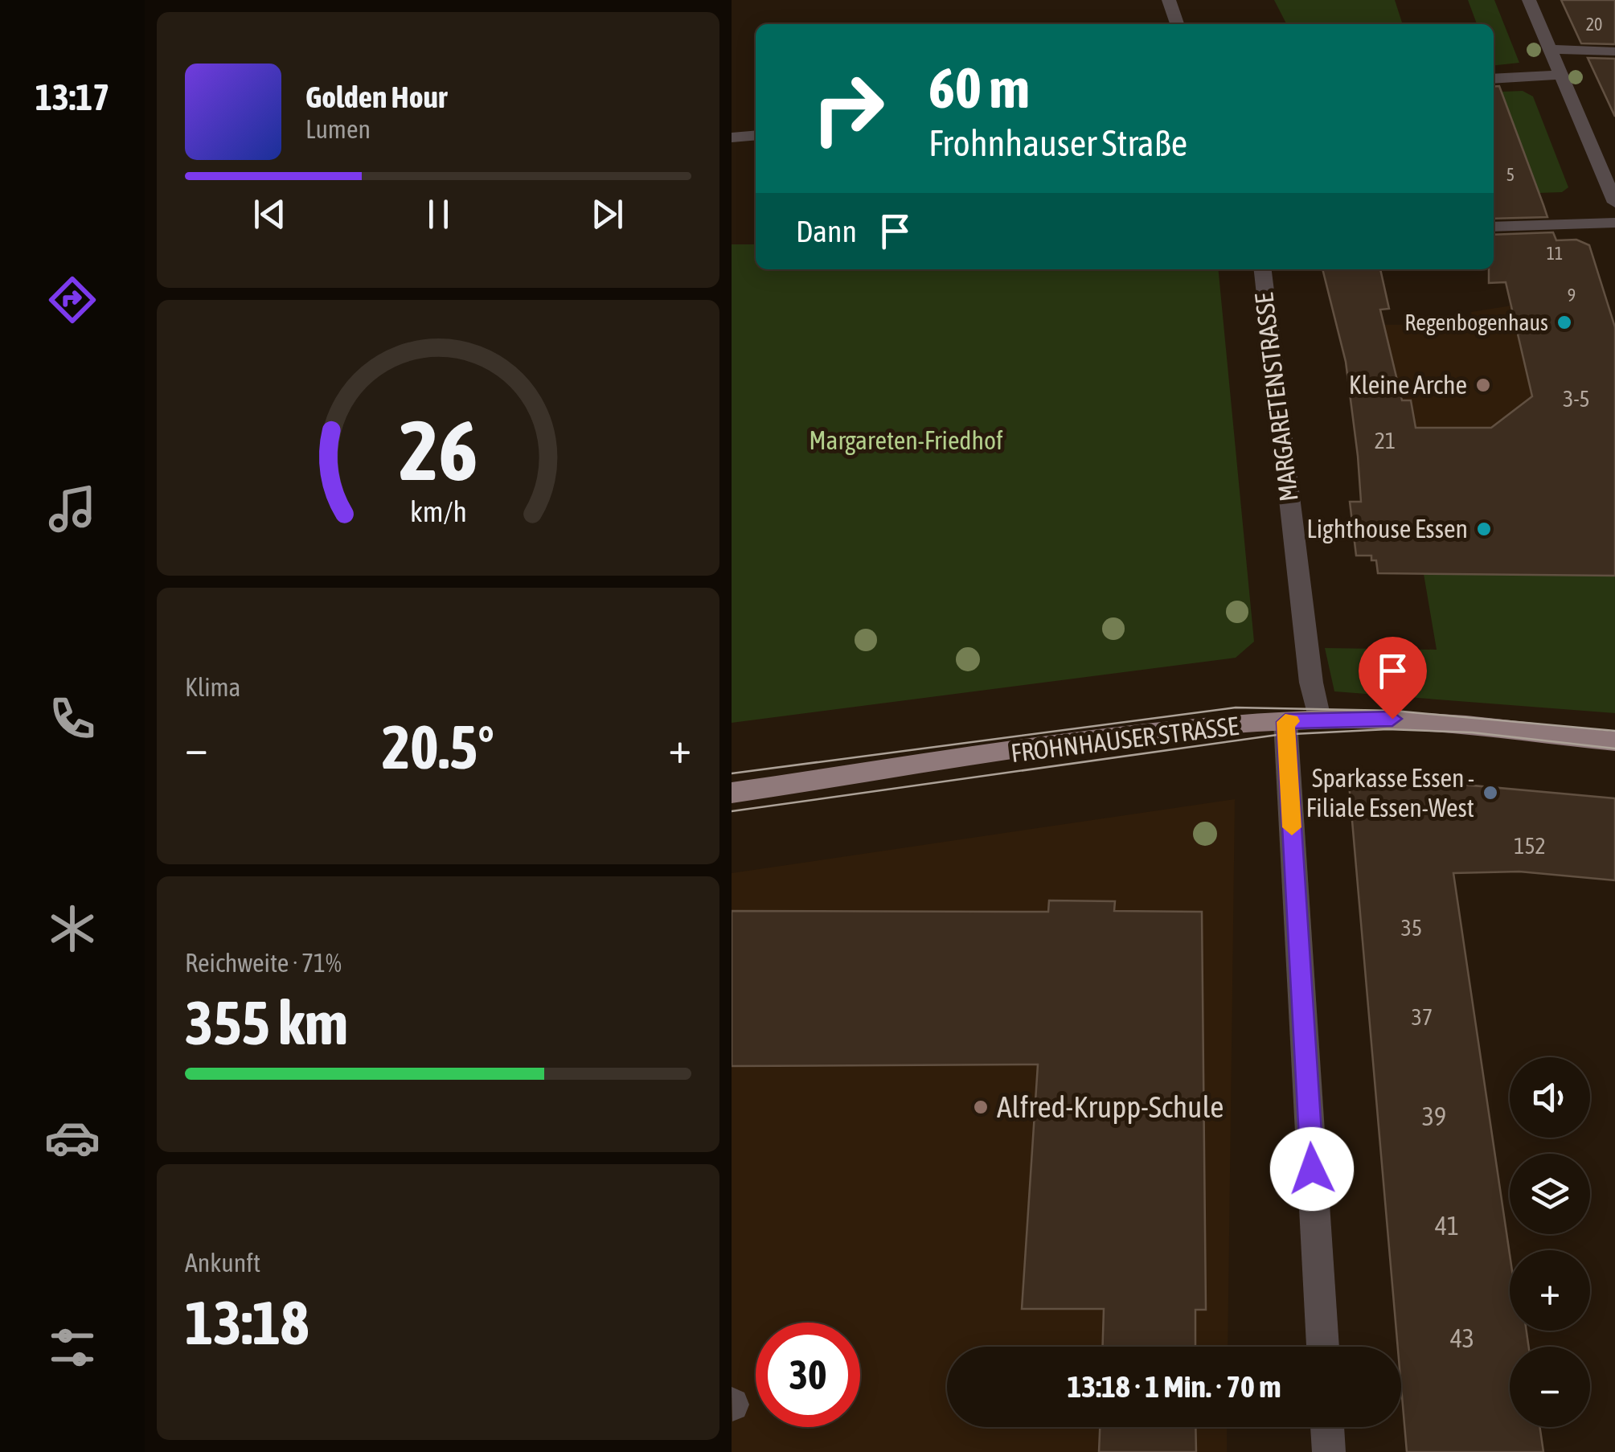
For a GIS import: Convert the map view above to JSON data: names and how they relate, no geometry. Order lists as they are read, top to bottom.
{
  "streets": {
    "main road": ["FROHNHAUSER STRASSE"],
    "street": ["MARGARETENSTRASSE"]
  },
  "crossings": [
    ["MARGARETENSTRASSE", "FROHNHAUSER STRASSE"]
  ],
  "parks": ["Margareten-Friedhof"],
  "places": [
    "Regenbogenhaus",
    "Kleine Arche",
    "Lighthouse Essen",
    "Sparkasse Essen - Filiale Essen-West",
    "Alfred-Krupp-Schule"
  ],
  "house_numbers": [
    "20",
    "5",
    "11",
    "9",
    "3-5",
    "21",
    "152",
    "35",
    "37",
    "39",
    "41",
    "43"
  ],
  "page": {
    "tabs": "13:17",
    "turn": ["60 m", "Frohnhauser Straße"],
    "song": ["Golden Hour", "Lumen"],
    "then": "Dann",
    "tile": [
      "Klima",
      ["Reichweite · 71%", "355 km"],
      ["Ankunft", "13:18"]
    ],
    "heat": ["−", "20.5°", "+"],
    "map_buttons": ["+", "−"],
    "limit": "30",
    "trip": "13:18 · 1 Min. · 70 m",
    "gauge": ["26", "km/h"]
  }
}
